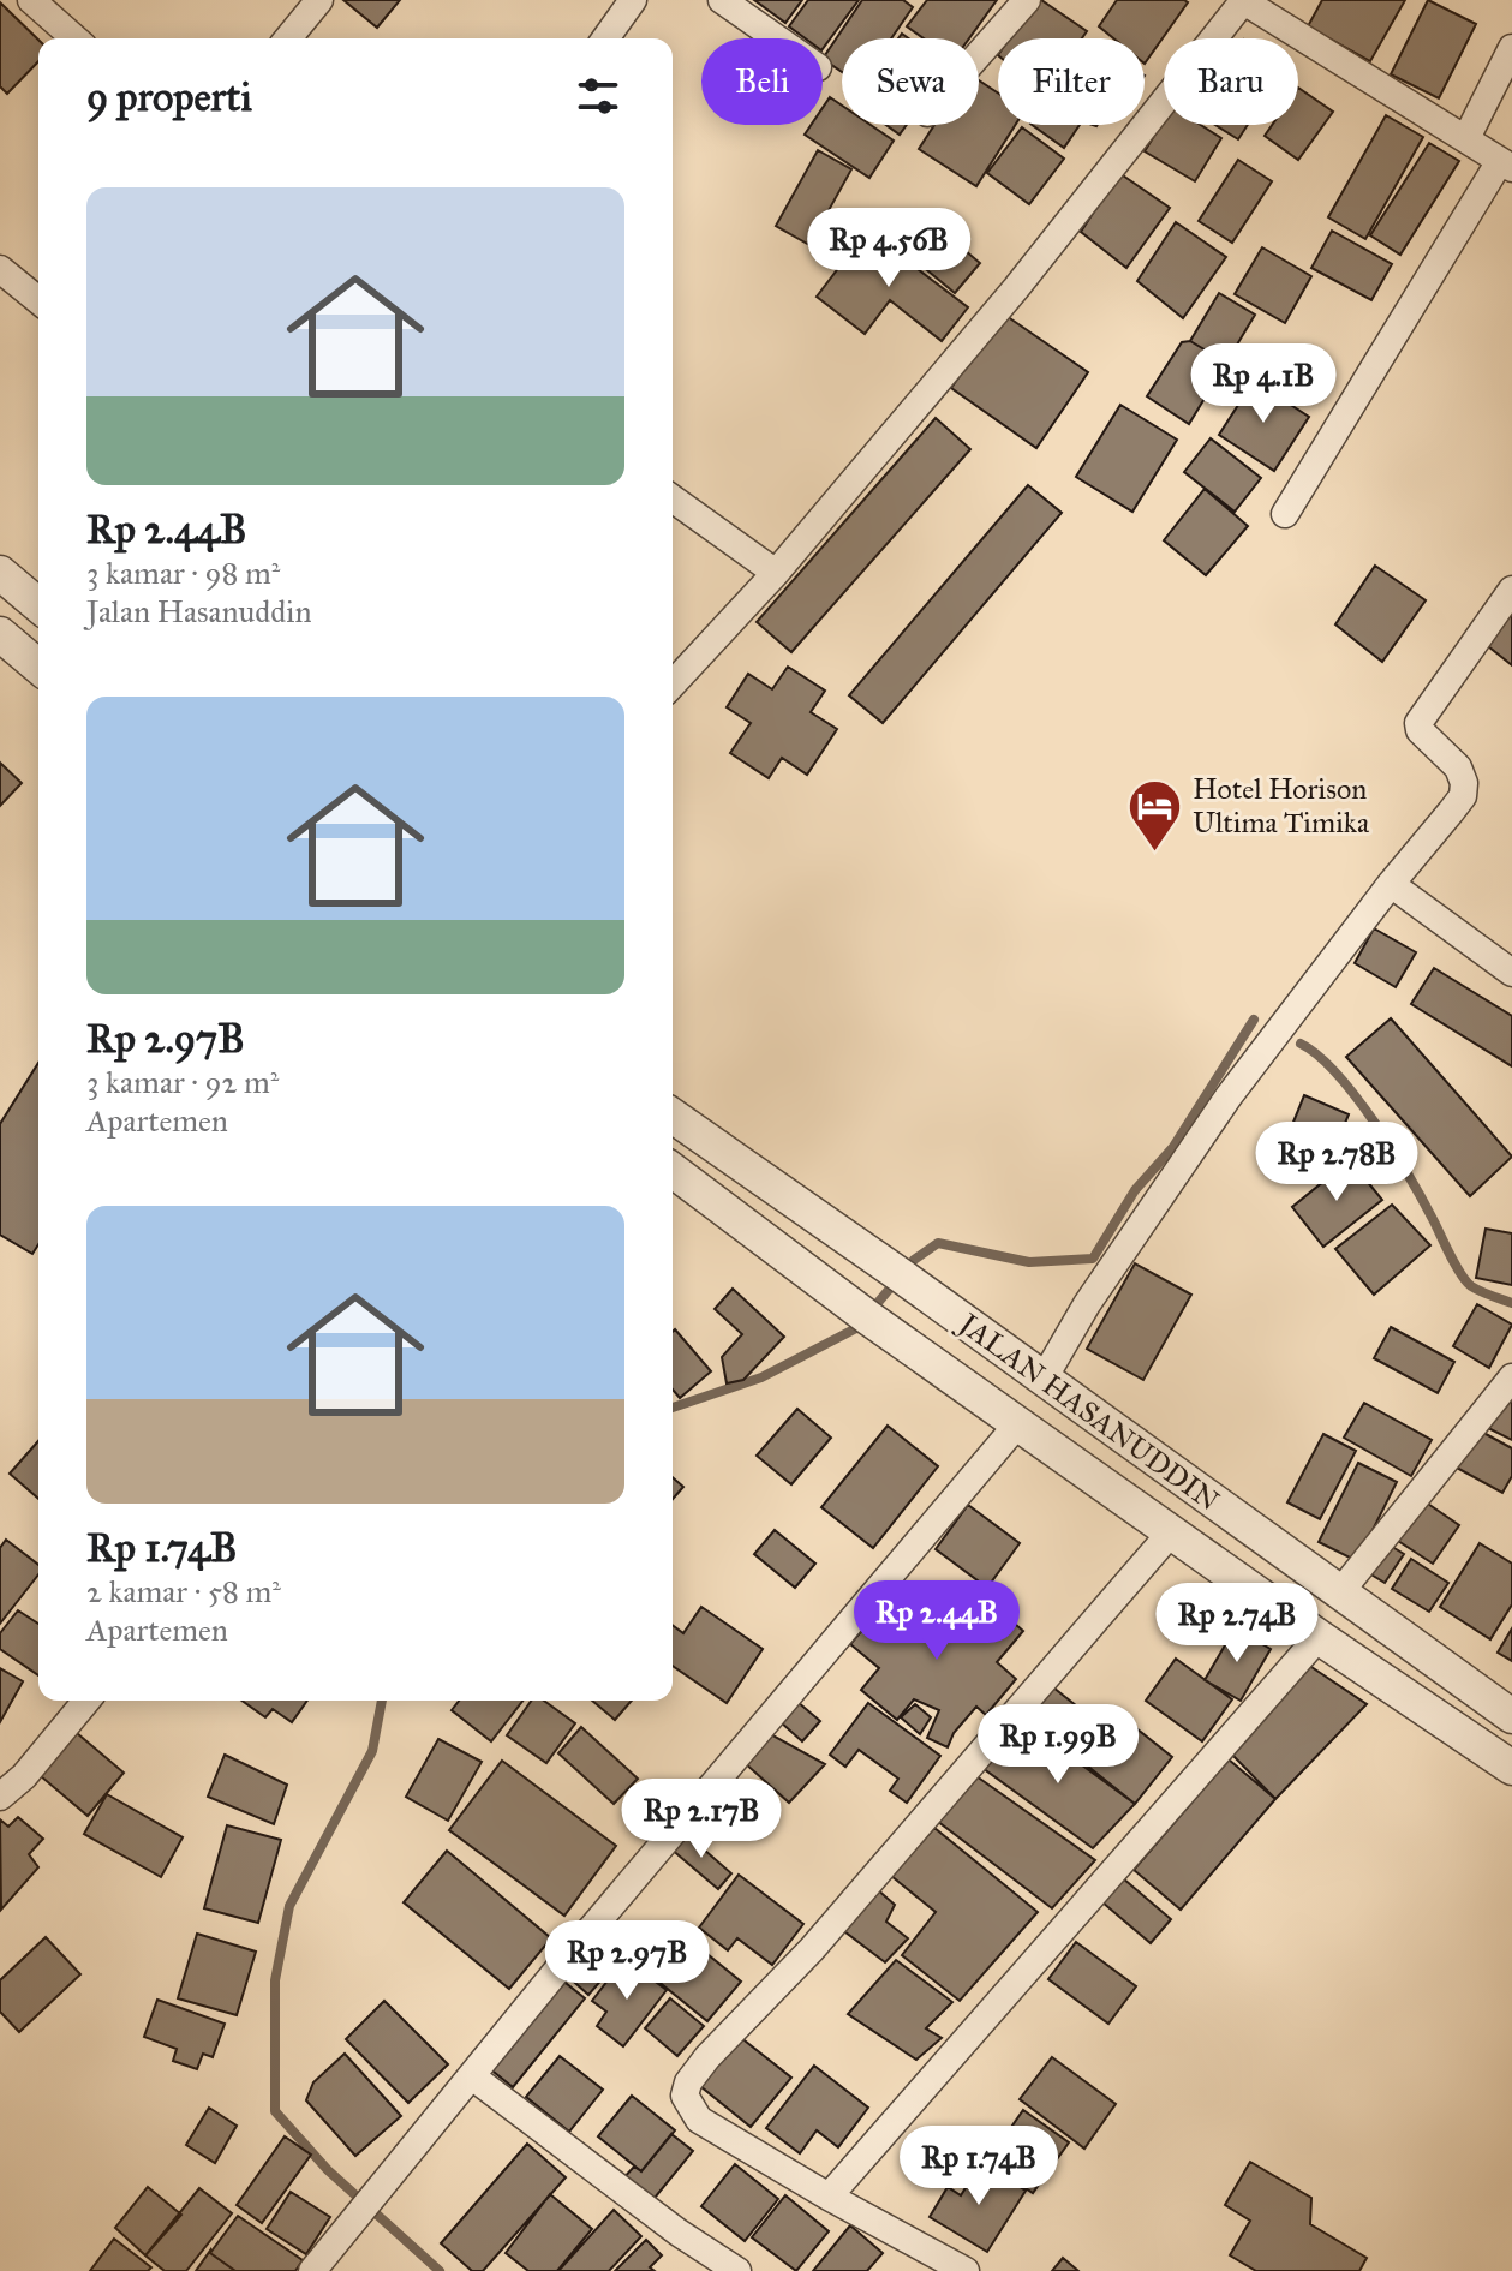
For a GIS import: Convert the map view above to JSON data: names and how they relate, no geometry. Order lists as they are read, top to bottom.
{
  "streets": {
    "street": ["JALAN HASANUDDIN"]
  },
  "places": {
    "hotel": ["Hotel Horison Ultima Timika"]
  },
  "page": {
    "chip": [
      "Beli",
      "Sewa",
      "Filter",
      "Baru"
    ],
    "heading": "9 properti",
    "list": [
      {
        "name": "Rp 2.44B",
        "note": "3 kamar · 98 m² · Jalan Hasanuddin"
      },
      {
        "name": "Rp 2.97B",
        "note": "3 kamar · 92 m² · Apartemen"
      },
      {
        "name": "Rp 1.74B",
        "note": "2 kamar · 58 m² · Apartemen"
      }
    ],
    "price": [
      "Rp 4.56B",
      "Rp 4.1B",
      "Rp 2.78B",
      "Rp 2.44B",
      "Rp 2.74B",
      "Rp 1.99B",
      "Rp 2.17B",
      "Rp 2.97B",
      "Rp 1.74B"
    ]
  }
}
